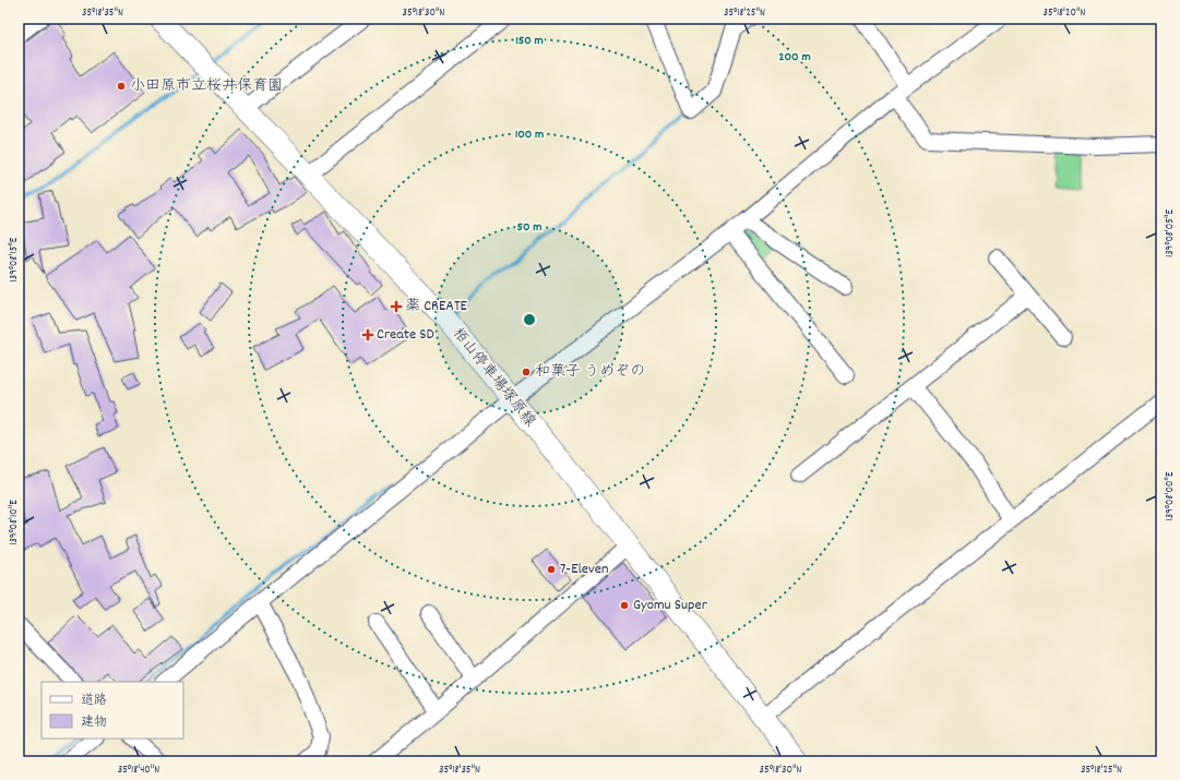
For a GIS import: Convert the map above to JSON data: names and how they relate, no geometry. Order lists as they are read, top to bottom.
{
  "streets": {
    "main road": ["栢山停車場塚原線"]
  },
  "places": {
    "other": [
      "小田原市立桜井保育園",
      "和菓子 うめぞの",
      "7-Eleven",
      "Gyomu Super"
    ],
    "health": ["薬 CREATE", "Create SD"]
  },
  "legend": ["道路", "建物"],
  "coordinates": [
    "35°18'35\"N",
    "35°18'30\"N",
    "35°18'25\"N",
    "35°18'20\"N",
    "139°08'05\"E",
    "139°08'15\"E",
    "139°08'00\"E",
    "139°08'10\"E",
    "35°18'40\"N"
  ],
  "rings": [
    "150 m",
    "200 m",
    "100 m",
    "50 m"
  ]
}
